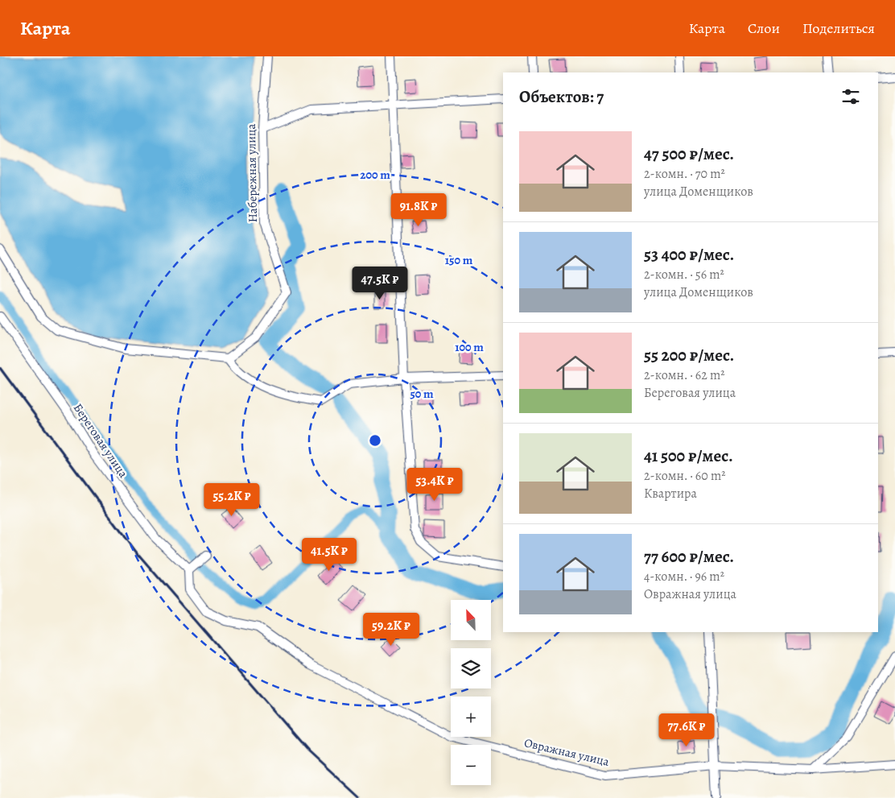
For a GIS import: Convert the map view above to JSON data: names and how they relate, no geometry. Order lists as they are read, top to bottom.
{
  "streets": {
    "street": ["Набережная улица", "Береговая улица", "Овражная улица"]
  },
  "crossings": [
    ["Береговая улица", "Овражная улица"]
  ],
  "north": "top left",
  "page": {
    "header": "Карта",
    "nav": ["Карта", "Слои", "Поделиться"],
    "heading": "Объектов: 7",
    "list": [
      {
        "name": "47 500 ₽/мес.",
        "note": "2-комн. · 70 m² · улица Доменщиков"
      },
      {
        "name": "53 400 ₽/мес.",
        "note": "2-комн. · 56 m² · улица Доменщиков"
      },
      {
        "name": "55 200 ₽/мес.",
        "note": "2-комн. · 62 m² · Береговая улица"
      },
      {
        "name": "41 500 ₽/мес.",
        "note": "2-комн. · 60 m² · Квартира"
      },
      {
        "name": "77 600 ₽/мес.",
        "note": "4-комн. · 96 m² · Овражная улица"
      }
    ],
    "price": [
      "91.8K ₽",
      "47.5K ₽",
      "53.4K ₽",
      "55.2K ₽",
      "41.5K ₽",
      "59.2K ₽",
      "77.6K ₽"
    ],
    "map_buttons": ["+", "−"]
  },
  "rings": [
    "200 m",
    "150 m",
    "100 m",
    "50 m"
  ]
}
